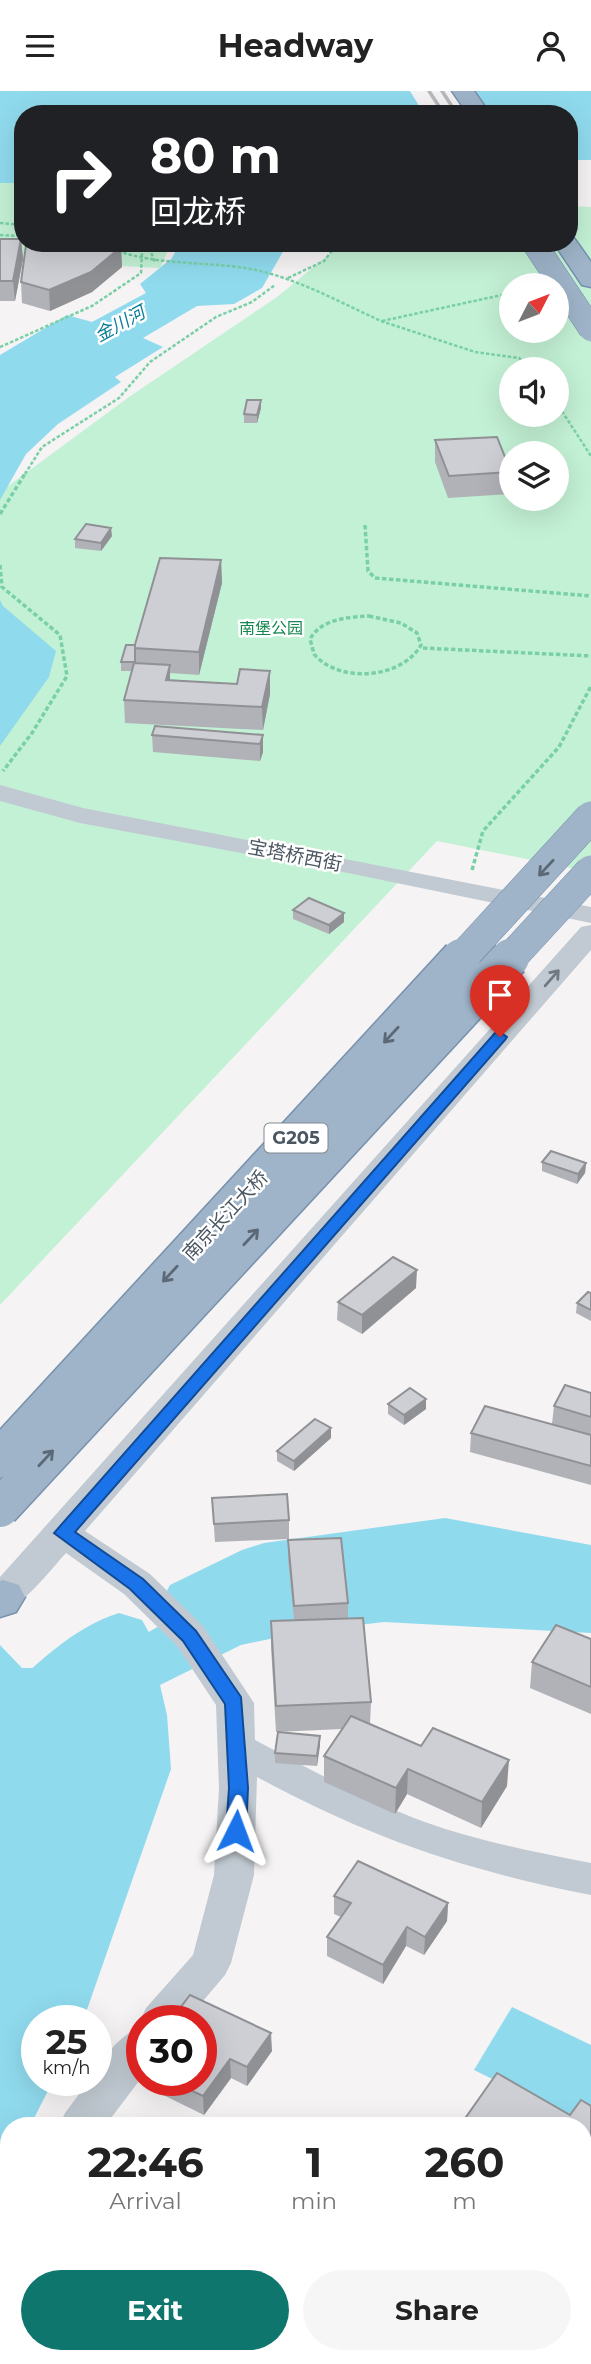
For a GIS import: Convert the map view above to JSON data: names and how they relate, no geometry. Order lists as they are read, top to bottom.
{
  "streets": {
    "highway": ["G205", "南京长江大桥"],
    "street": ["宝塔桥西街"]
  },
  "water": ["金川河"],
  "parks": ["南堡公园"],
  "north": "top right",
  "page": {
    "header": "Headway",
    "turn": ["80 m", "回龙桥"],
    "speed": "25 km/h",
    "limit": "30",
    "eta": [
      "22:46",
      "Arrival",
      "1",
      "min",
      "260",
      "m"
    ],
    "buttons": ["Exit", "Share"]
  }
}
